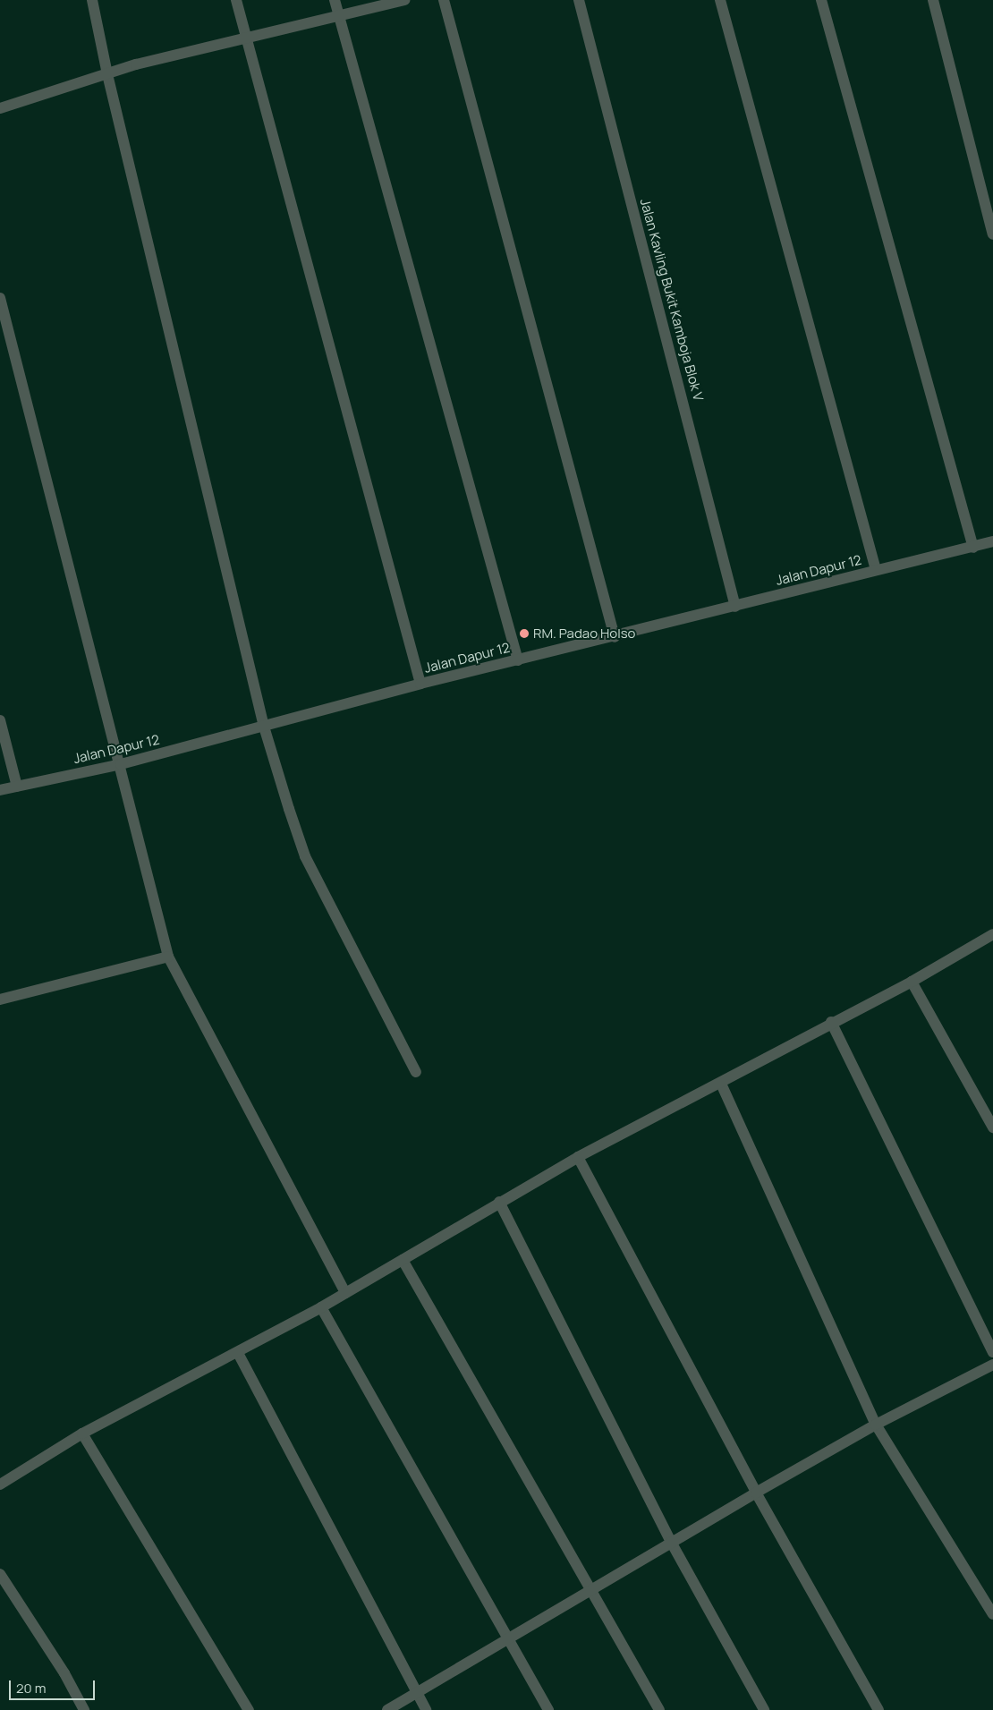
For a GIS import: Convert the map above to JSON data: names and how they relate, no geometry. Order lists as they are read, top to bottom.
{
  "streets": {
    "street": ["Jalan Kavling Bukit Kamboja Blok V", "Jalan Dapur 12"]
  },
  "crossings": [
    ["Jalan Kavling Bukit Kamboja Blok V", "Jalan Dapur 12"]
  ],
  "places": ["RM. Padao Holso"],
  "scale_bar": "20 m"
}
